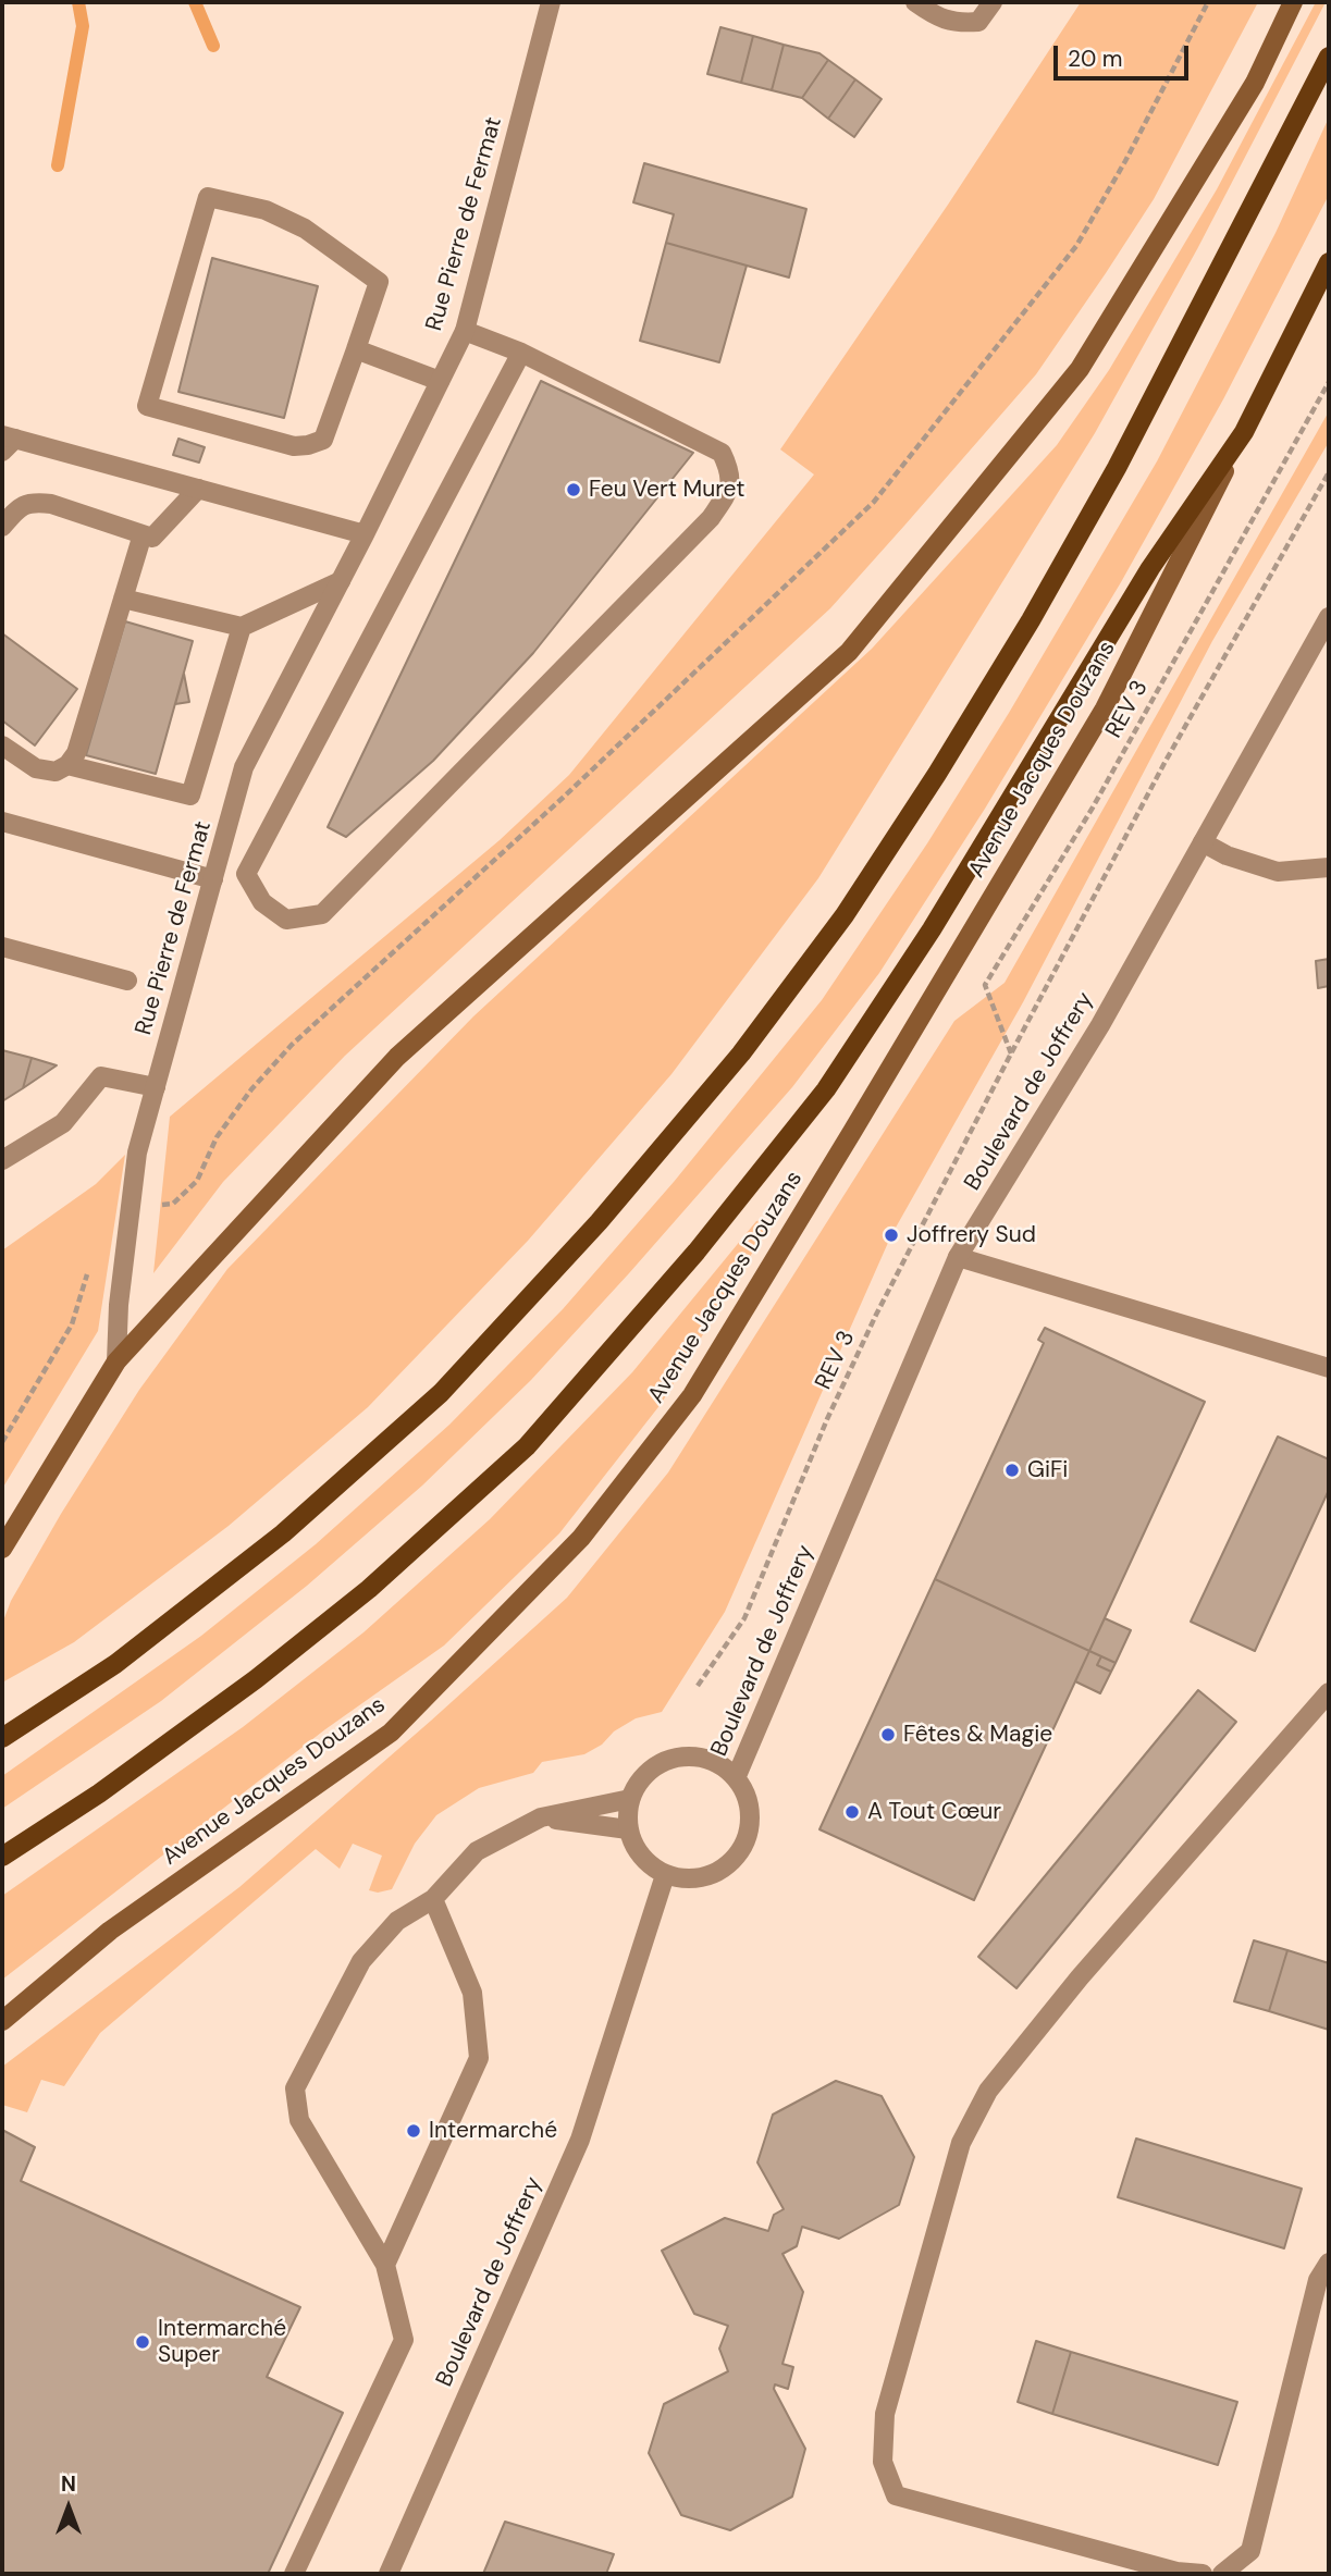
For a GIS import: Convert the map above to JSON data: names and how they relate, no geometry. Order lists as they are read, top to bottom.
{
  "streets": {
    "main road": ["Avenue Jacques Douzans"],
    "street": ["Rue Pierre de Fermat", "Boulevard de Joffrery"],
    "path": ["REV 3"]
  },
  "places": [
    "Feu Vert Muret",
    "Joffrery Sud",
    "GiFi",
    "Fêtes & Magie",
    "A Tout Cœur",
    "Intermarché",
    "Intermarché Super"
  ],
  "scale_bar": "20 m",
  "north": "top"
}
